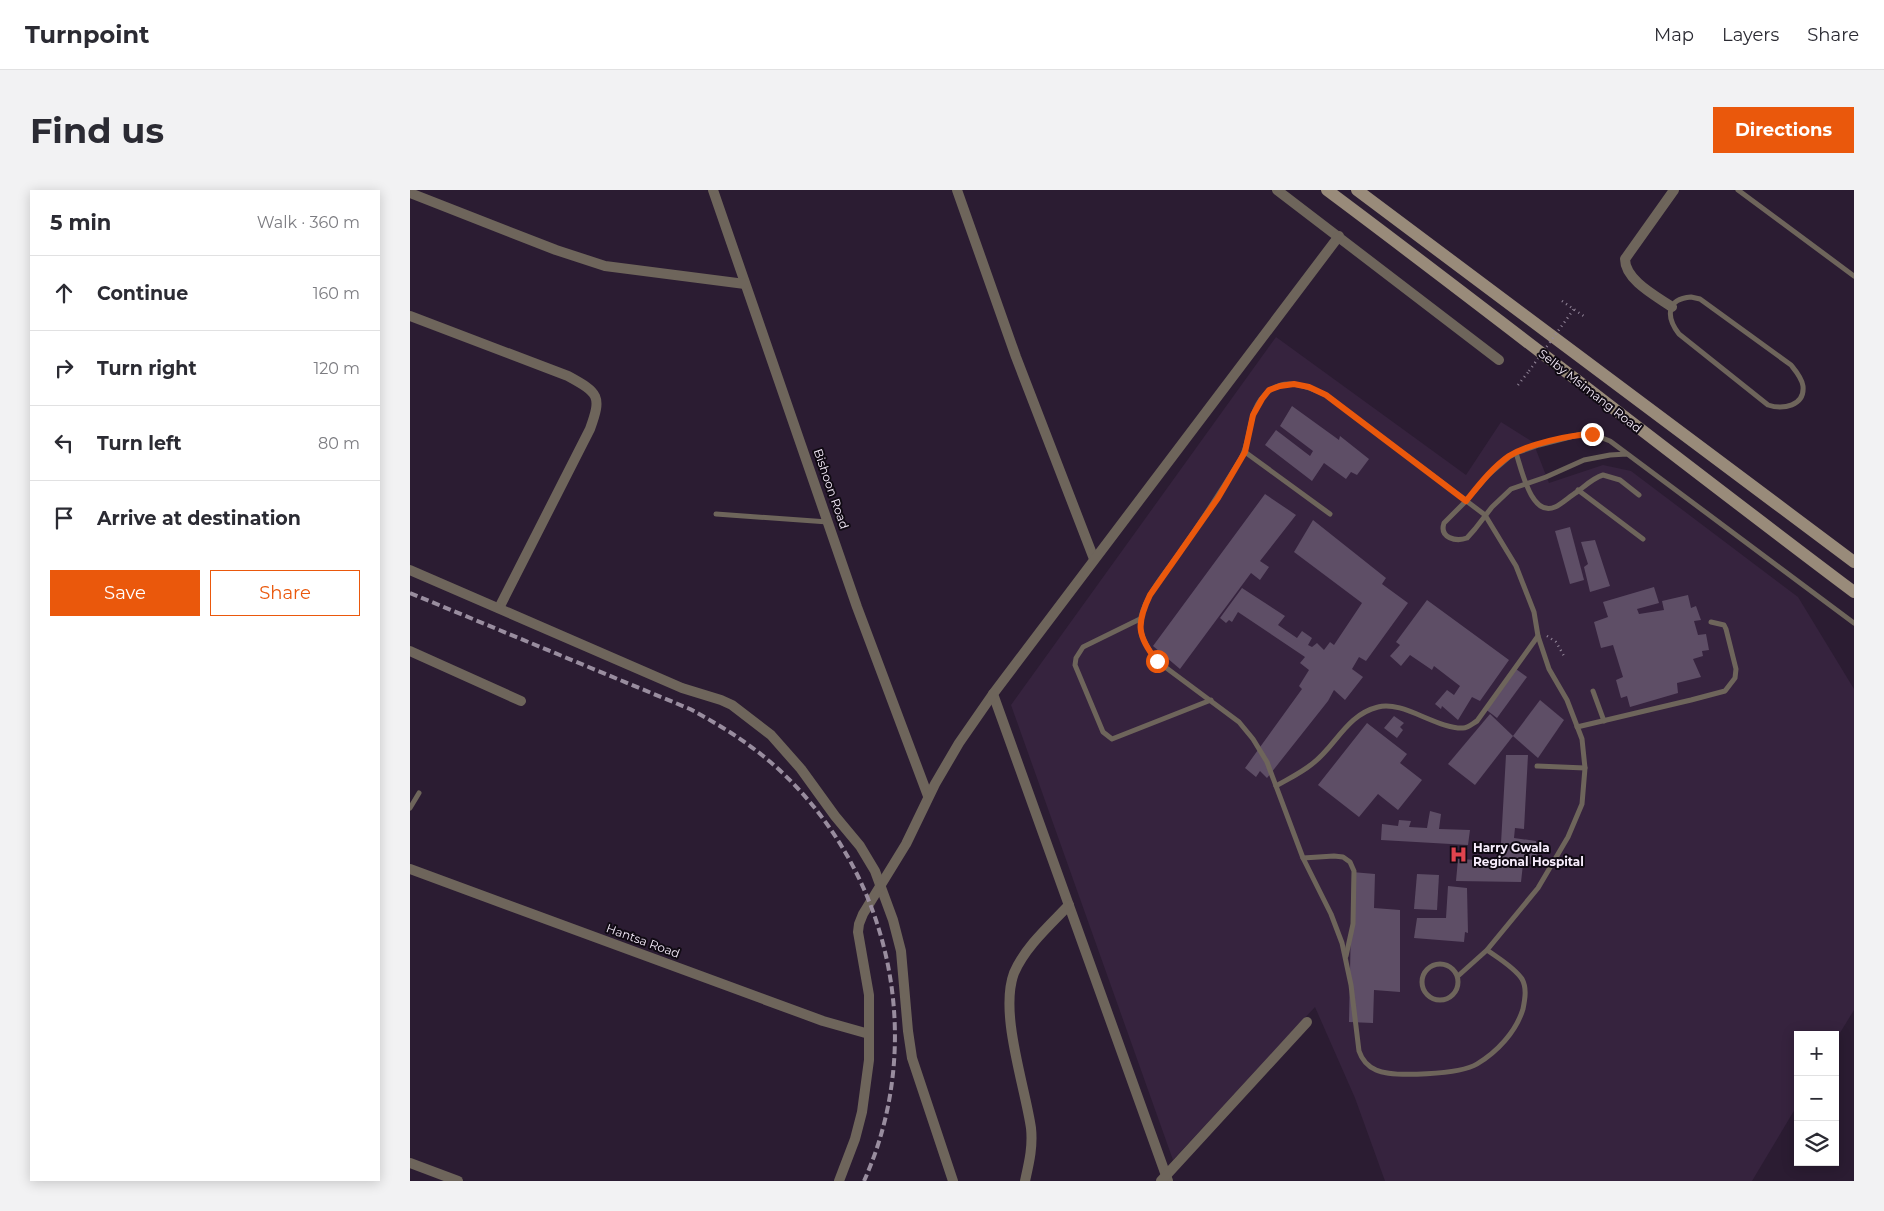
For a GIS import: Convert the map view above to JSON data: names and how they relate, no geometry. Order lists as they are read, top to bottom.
{
  "streets": {
    "main road": ["Selby Msimang Road"],
    "street": ["Bishoon Road", "Hantsa Road"]
  },
  "places": {
    "hospital": ["Harry Gwala Regional Hospital"]
  },
  "page": {
    "header": "Turnpoint",
    "nav": ["Map", "Layers", "Share"],
    "buttons": [
      "Directions",
      ["Save", "Share"]
    ],
    "title": "Find us",
    "heading": ["5 min", "Walk · 360 m"],
    "list": [
      ["Continue", "160 m"],
      ["Turn right", "120 m"],
      ["Turn left", "80 m"],
      "Arrive at destination"
    ],
    "map_buttons": ["+", "−"]
  }
}
